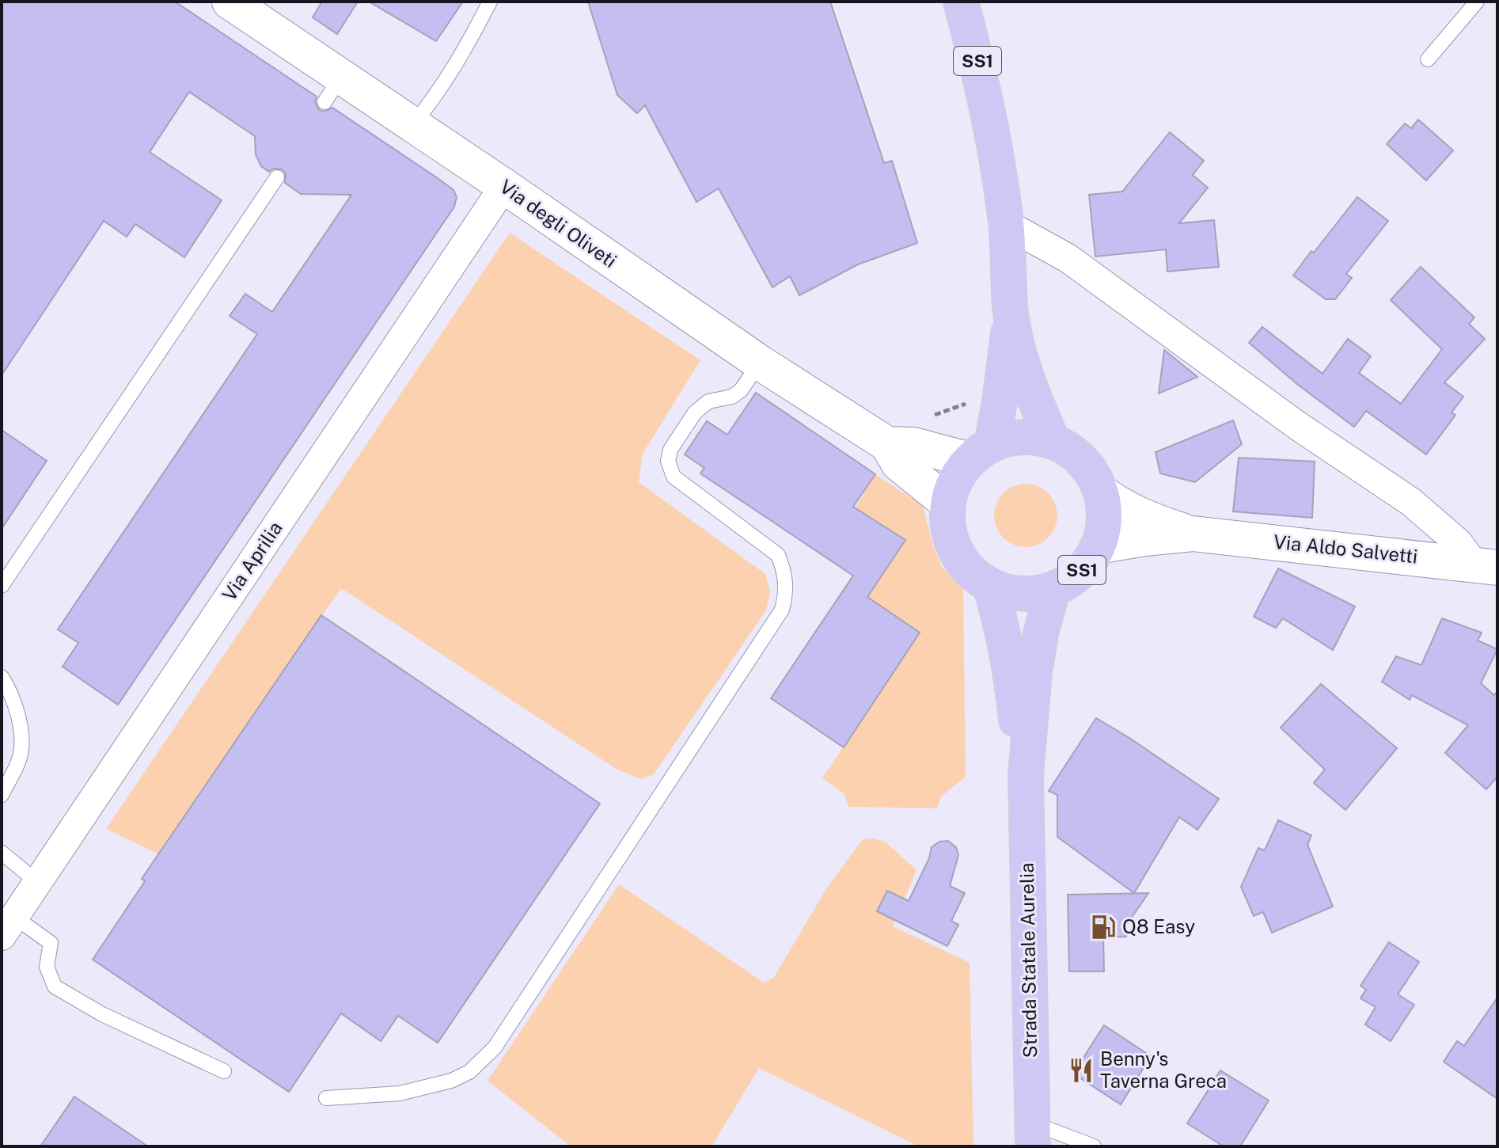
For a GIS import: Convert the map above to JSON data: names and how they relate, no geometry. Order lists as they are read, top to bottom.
{
  "streets": {
    "main road": [
      "SS1",
      "Via degli Oliveti",
      "Via Aldo Salvetti",
      "Strada Statale Aurelia"
    ],
    "street": ["Via Aprilia"]
  },
  "crossings": [
    ["SS1", "Via degli Oliveti"],
    ["SS1", "Via Aldo Salvetti"],
    ["SS1", "Strada Statale Aurelia"],
    ["Via degli Oliveti", "Via Aldo Salvetti"],
    ["Via degli Oliveti", "Via Aprilia"],
    ["Via degli Oliveti", "Strada Statale Aurelia"],
    ["Via Aldo Salvetti", "Strada Statale Aurelia"]
  ],
  "places": {
    "fuel station": ["Q8 Easy"],
    "restaurant": ["Benny's Taverna Greca"]
  }
}
